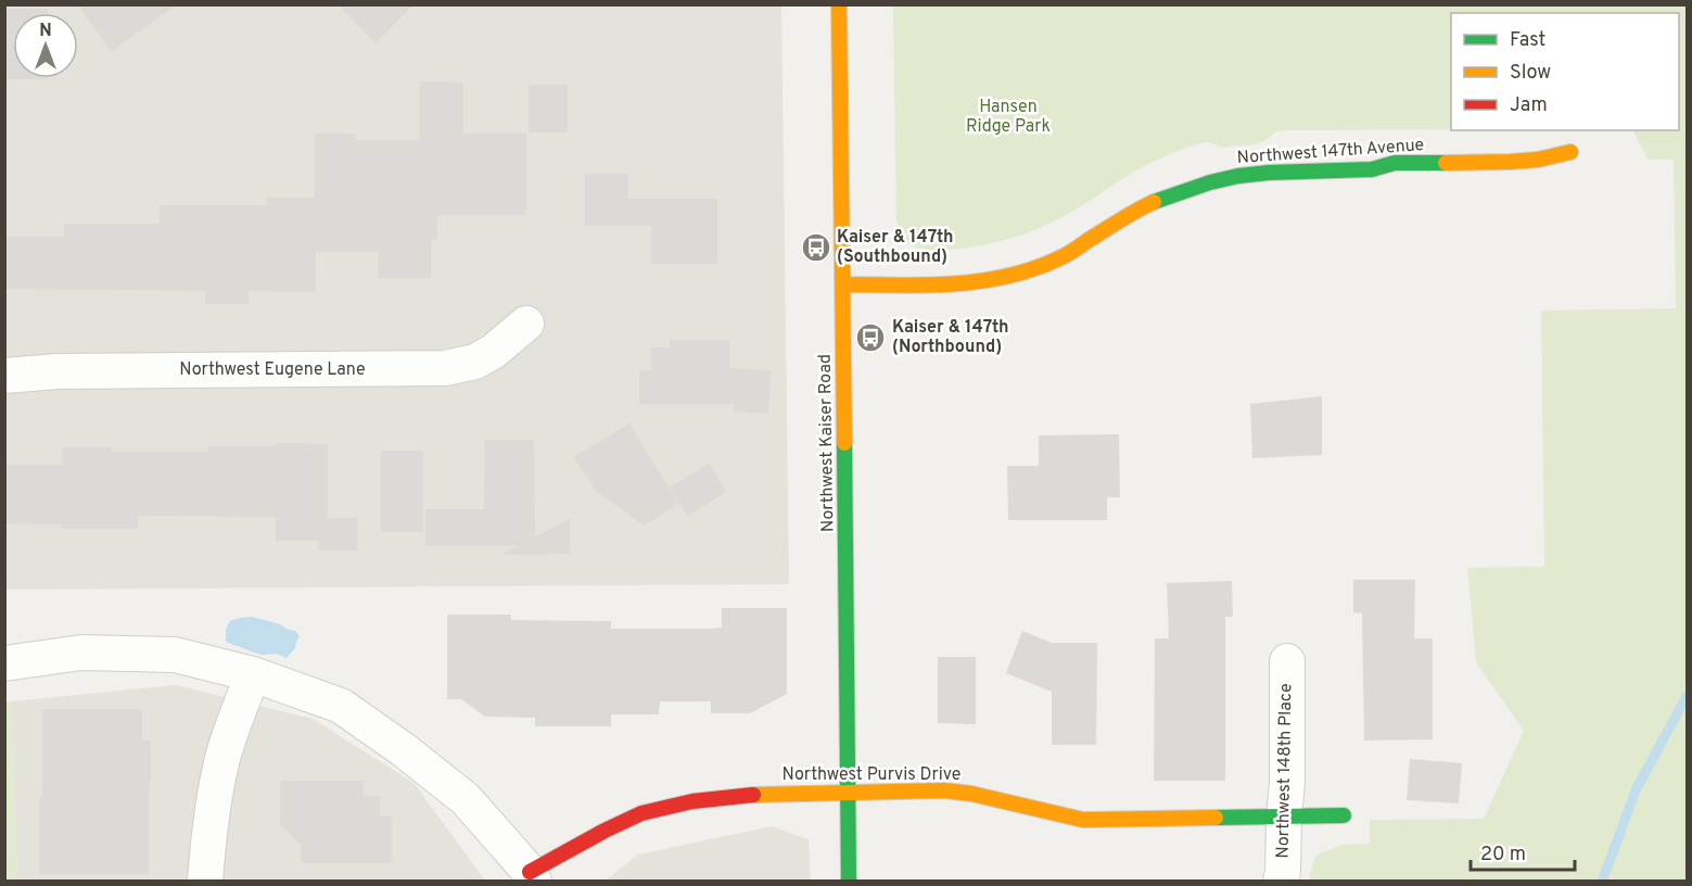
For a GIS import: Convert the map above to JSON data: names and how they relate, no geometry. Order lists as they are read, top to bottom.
{
  "streets": {
    "street": [
      "Northwest 147th Avenue",
      "Northwest Eugene Lane",
      "Northwest Kaiser Road",
      "Northwest 148th Place",
      "Northwest Purvis Drive"
    ]
  },
  "crossings": [
    ["Northwest 147th Avenue", "Northwest Kaiser Road"],
    ["Northwest Kaiser Road", "Northwest Purvis Drive"],
    ["Northwest 148th Place", "Northwest Purvis Drive"]
  ],
  "parks": ["Hansen Ridge Park"],
  "places": {
    "bus stop": ["Kaiser & 147th (Southbound)", "Kaiser & 147th (Northbound)"]
  },
  "legend": ["Fast", "Slow", "Jam"],
  "scale_bar": "20 m",
  "north": "top"
}
